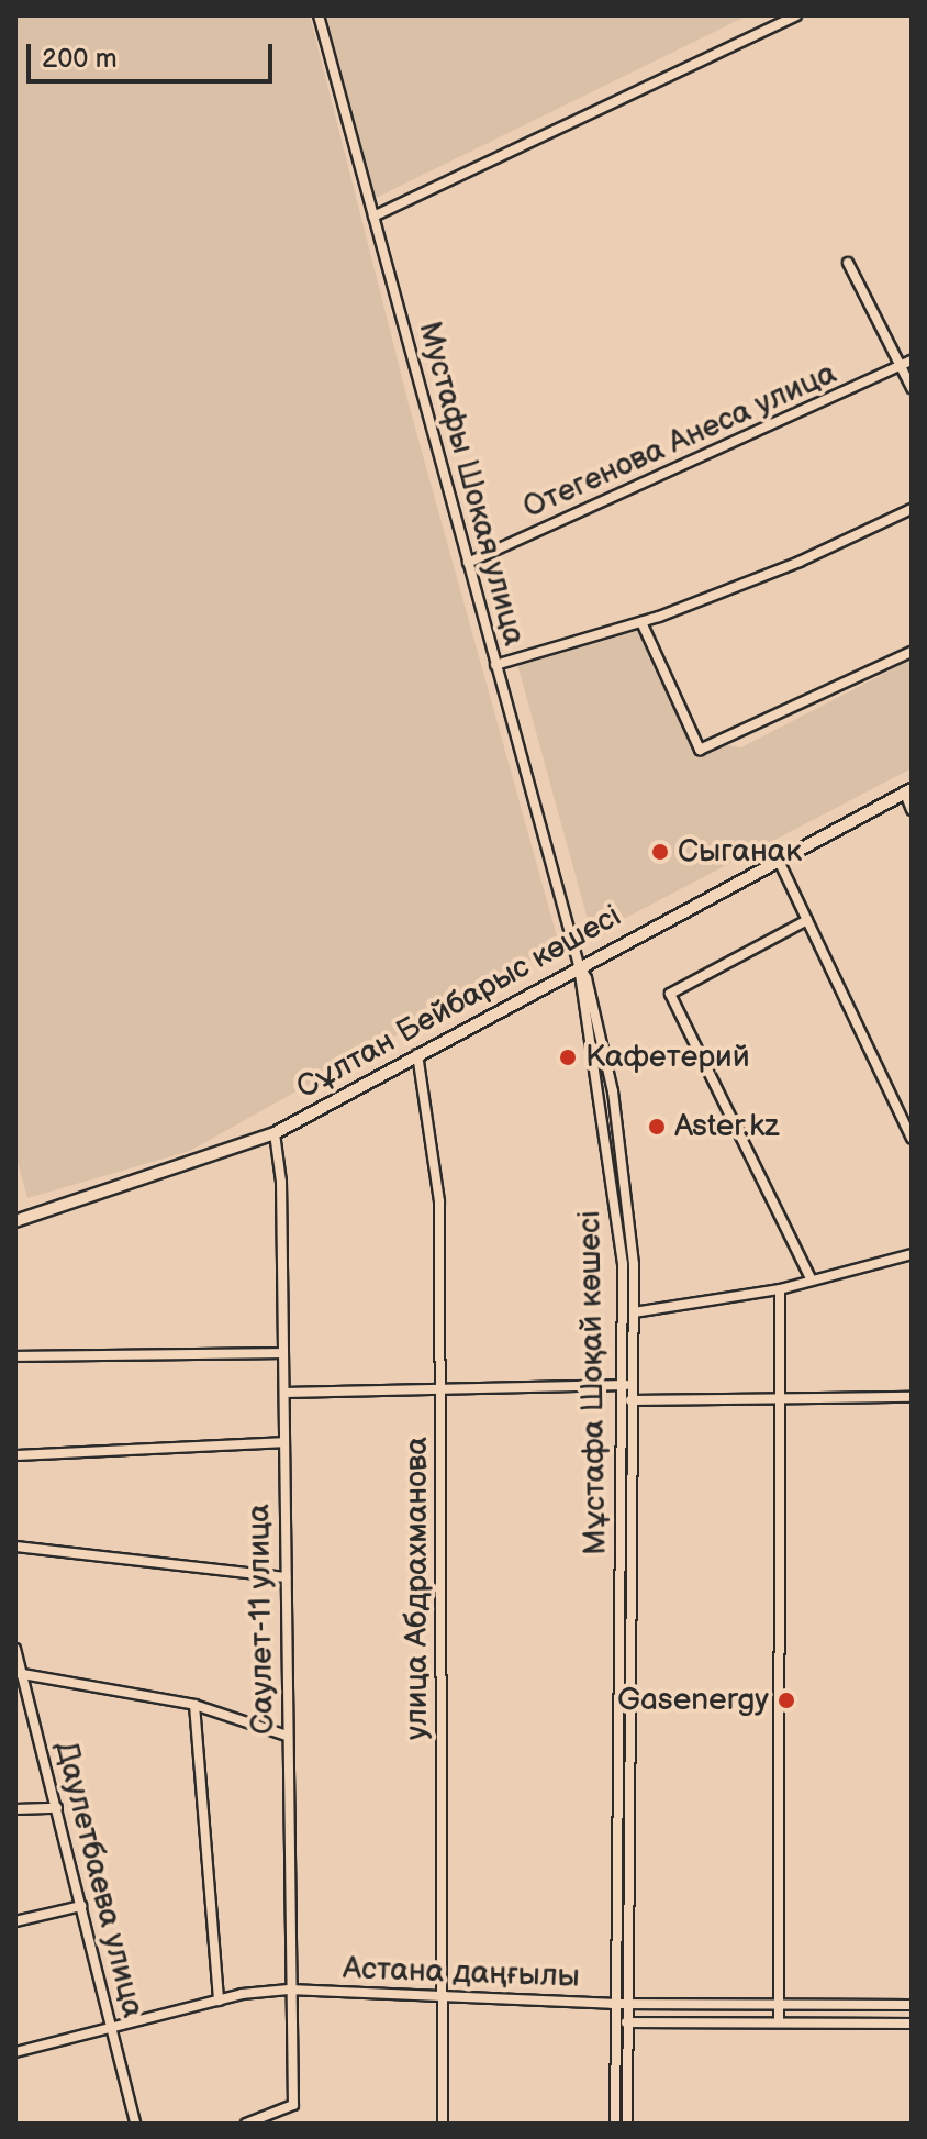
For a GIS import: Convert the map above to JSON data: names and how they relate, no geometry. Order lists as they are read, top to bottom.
{
  "streets": {
    "main road": ["Сұлтан Бейбарыс көшесі"],
    "street": [
      "Отегенова Анеса улица",
      "Мустафы Шокая улица",
      "Мұстафа Шоқай көшесі",
      "улица Абдрахманова",
      "Саулет-11 улица",
      "Даулетбаева улица",
      "Астана даңғылы"
    ]
  },
  "crossings": [
    ["Отегенова Анеса улица", "Мустафы Шокая улица"],
    ["Мустафы Шокая улица", "Сұлтан Бейбарыс көшесі"],
    ["Мустафы Шокая улица", "Мұстафа Шоқай көшесі"],
    ["Сұлтан Бейбарыс көшесі", "Мұстафа Шоқай көшесі"],
    ["Сұлтан Бейбарыс көшесі", "улица Абдрахманова"],
    ["Сұлтан Бейбарыс көшесі", "Саулет-11 улица"],
    ["Мұстафа Шоқай көшесі", "Астана даңғылы"],
    ["улица Абдрахманова", "Астана даңғылы"],
    ["Саулет-11 улица", "Астана даңғылы"],
    ["Даулетбаева улица", "Астана даңғылы"]
  ],
  "places": [
    "Сыганак",
    "Кафетерий",
    "Aster.kz",
    "Gasenergy"
  ],
  "scale_bar": "200 m"
}
